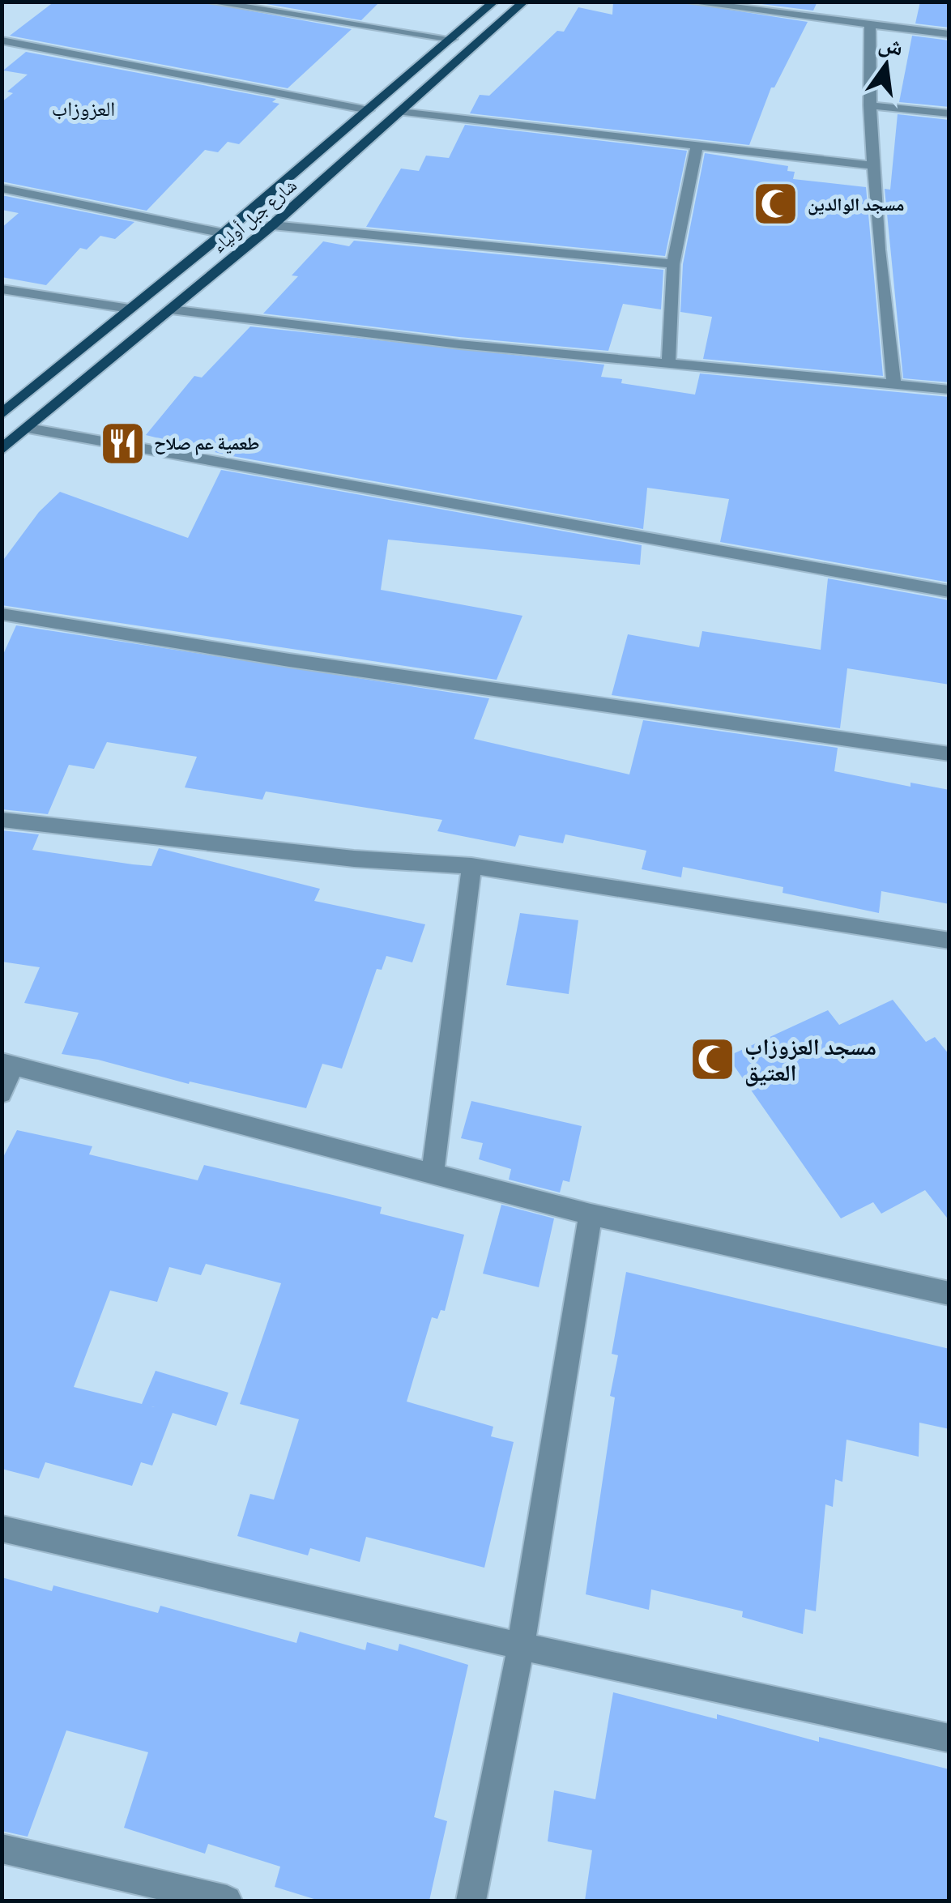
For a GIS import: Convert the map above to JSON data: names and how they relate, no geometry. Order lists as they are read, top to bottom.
{
  "streets": {
    "main road": ["شارع جبل أولياء"]
  },
  "districts": ["العزوزاب"],
  "places": {
    "mosque": ["مسجد الوالدين", "مسجد العزوزاب العتيق"],
    "restaurant": ["طعمية عم صلاح"]
  },
  "north": "top"
}
